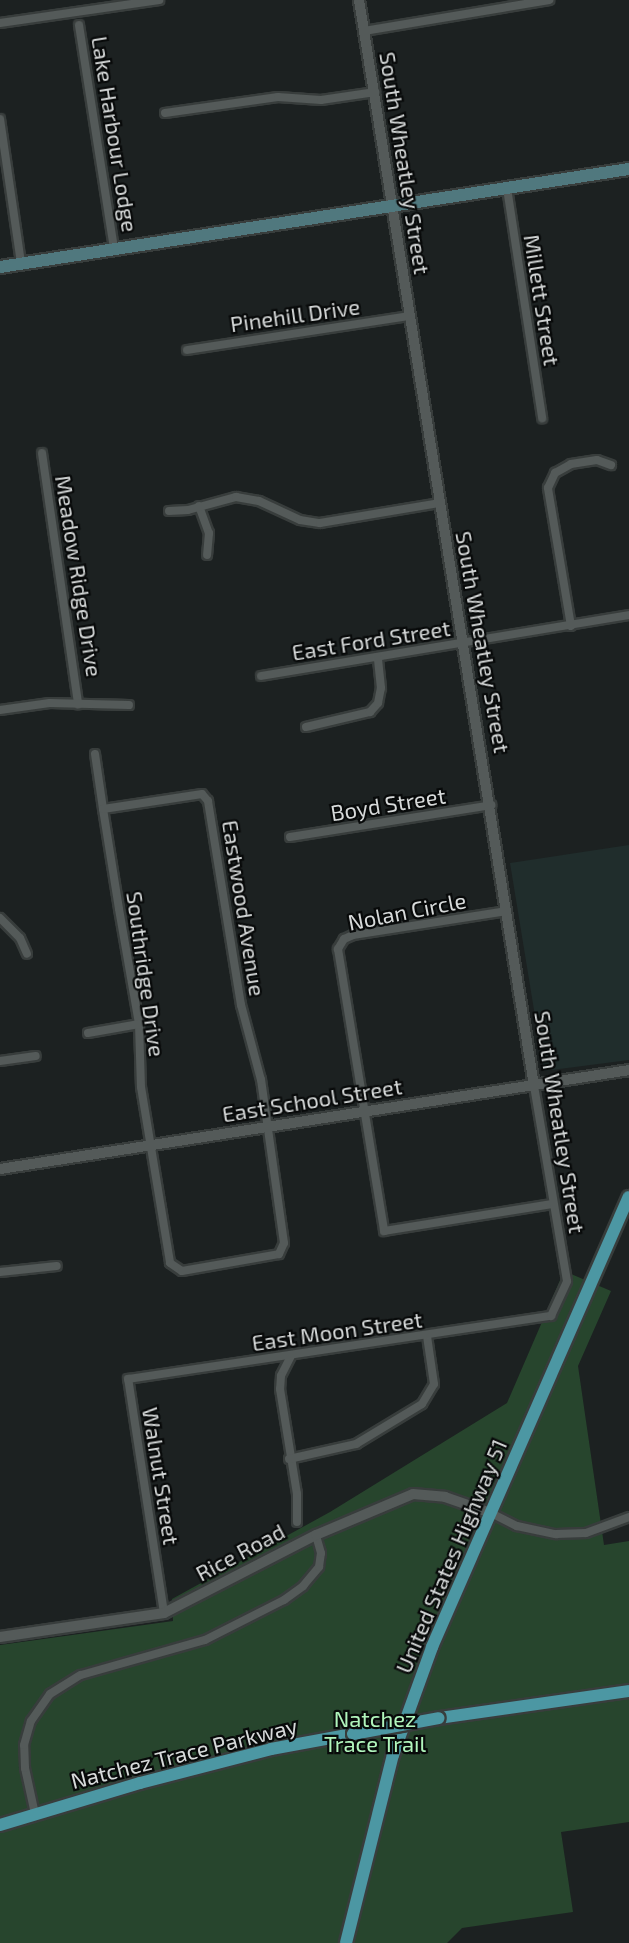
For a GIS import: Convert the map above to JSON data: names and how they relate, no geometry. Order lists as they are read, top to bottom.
{
  "streets": {
    "main road": ["United States Highway 51", "Natchez Trace Parkway"],
    "street": [
      "Lake Harbour Lodge",
      "South Wheatley Street",
      "Millett Street",
      "Pinehill Drive",
      "Meadow Ridge Drive",
      "East Ford Street",
      "Boyd Street",
      "Eastwood Avenue",
      "Nolan Circle",
      "Southridge Drive",
      "East School Street",
      "East Moon Street",
      "Walnut Street",
      "Rice Road"
    ]
  },
  "crossings": [
    ["South Wheatley Street", "Pinehill Drive"],
    ["South Wheatley Street", "East Ford Street"],
    ["South Wheatley Street", "Boyd Street"],
    ["South Wheatley Street", "Nolan Circle"],
    ["South Wheatley Street", "East School Street"],
    ["South Wheatley Street", "East Moon Street"],
    ["Eastwood Avenue", "Southridge Drive"],
    ["Eastwood Avenue", "East School Street"],
    ["Nolan Circle", "East School Street"],
    ["Southridge Drive", "East School Street"],
    ["East Moon Street", "Walnut Street"],
    ["Walnut Street", "Rice Road"],
    ["Rice Road", "United States Highway 51"]
  ],
  "parks": ["Natchez Trace Trail"]
}
